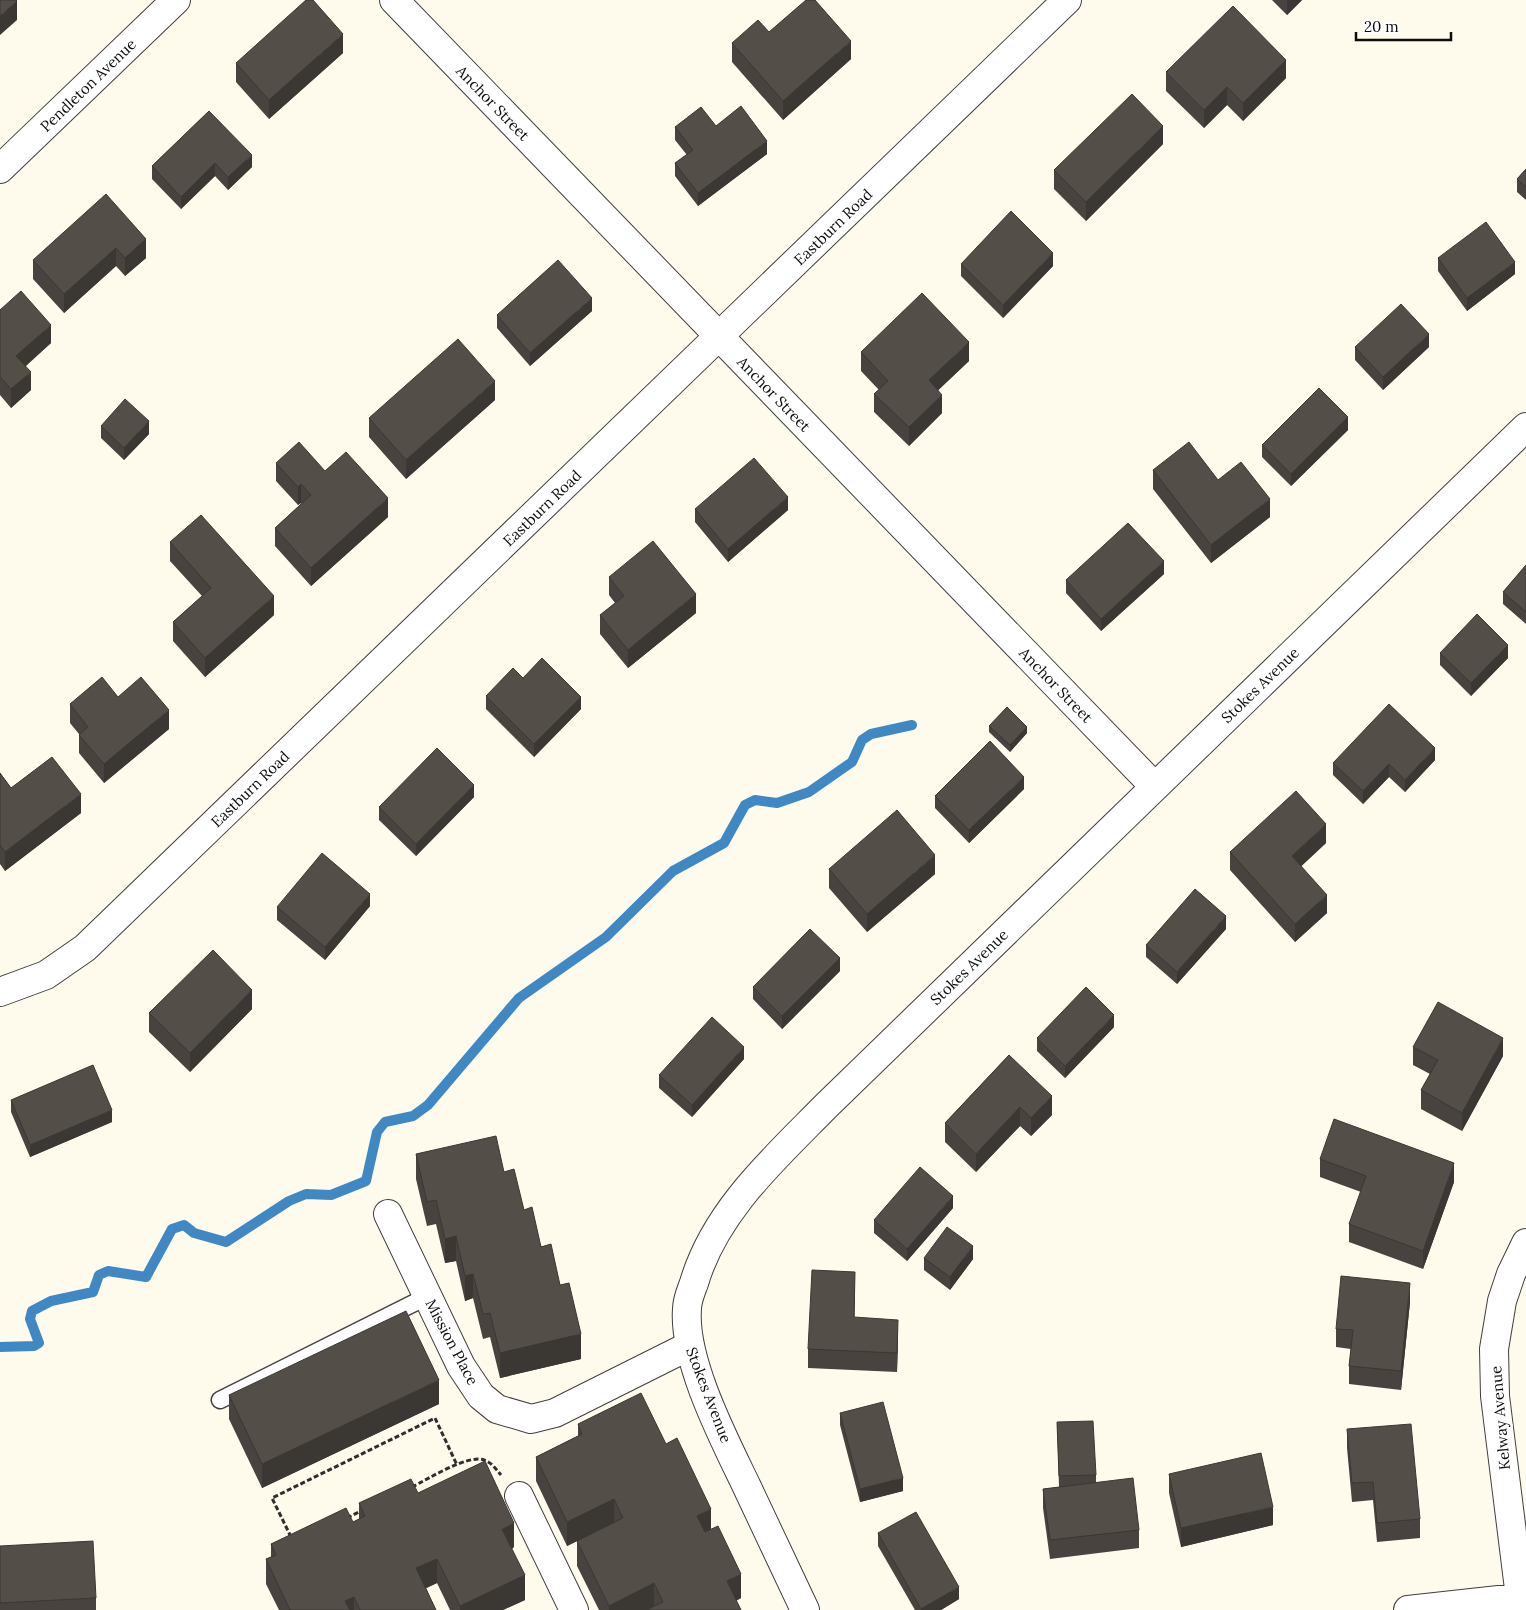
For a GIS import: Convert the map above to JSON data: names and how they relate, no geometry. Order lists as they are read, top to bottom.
{
  "streets": {
    "street": [
      "Pendleton Avenue",
      "Anchor Street",
      "Eastburn Road",
      "Stokes Avenue",
      "Mission Place",
      "Kelway Avenue"
    ]
  },
  "crossings": [
    ["Anchor Street", "Eastburn Road"],
    ["Anchor Street", "Stokes Avenue"],
    ["Stokes Avenue", "Mission Place"]
  ],
  "scale_bar": "20 m"
}
